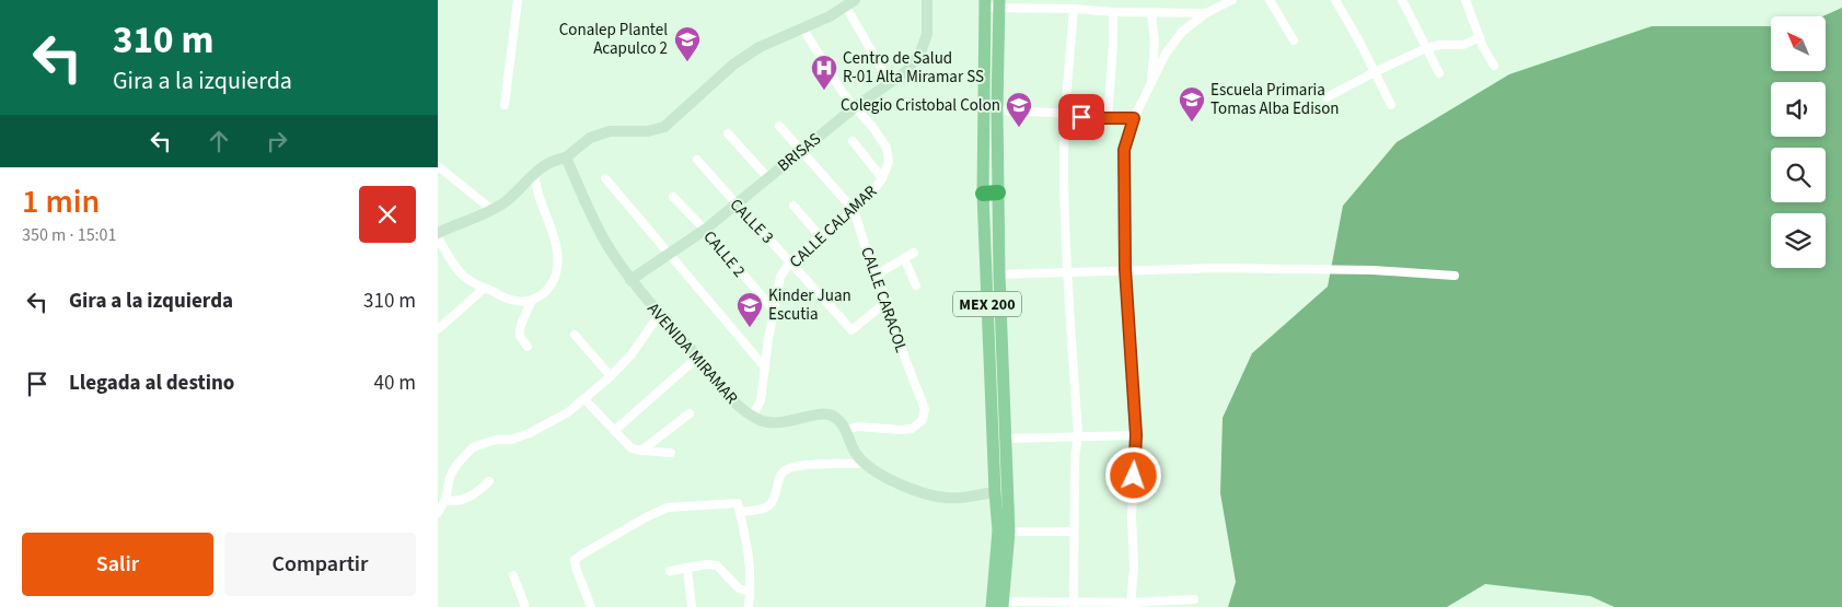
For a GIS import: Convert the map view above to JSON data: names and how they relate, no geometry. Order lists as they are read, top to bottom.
{
  "streets": {
    "main road": ["MEX 200"],
    "street": [
      "BRISAS",
      "CALLE 3",
      "CALLE CALAMAR",
      "CALLE 2",
      "CALLE CARACOL",
      "AVENIDA MIRAMAR"
    ]
  },
  "crossings": [
    ["BRISAS", "CALLE 3"],
    ["BRISAS", "CALLE CALAMAR"],
    ["BRISAS", "CALLE 2"],
    ["BRISAS", "CALLE CARACOL"],
    ["BRISAS", "AVENIDA MIRAMAR"],
    ["CALLE 3", "CALLE CALAMAR"],
    ["CALLE 3", "CALLE CARACOL"],
    ["CALLE CALAMAR", "CALLE 2"],
    ["CALLE CALAMAR", "CALLE CARACOL"],
    ["CALLE CALAMAR", "AVENIDA MIRAMAR"],
    ["CALLE CARACOL", "AVENIDA MIRAMAR"]
  ],
  "places": {
    "school or university": [
      "Conalep Plantel Acapulco 2",
      "Escuela Primaria Tomas Alba Edison",
      "Colegio Cristobal Colon",
      "Kinder Juan Escutia"
    ],
    "hospital": ["Centro de Salud R-01 Alta Miramar SS"]
  },
  "north": "top left",
  "page": {
    "turn": ["310 m", "Gira a la izquierda"],
    "heading": ["1 min", "350 m · 15:01"],
    "list": [
      {
        "name": "Gira a la izquierda",
        "value": "310 m"
      },
      {
        "name": "Llegada al destino",
        "value": "40 m"
      }
    ],
    "buttons": ["Salir", "Compartir"]
  }
}
